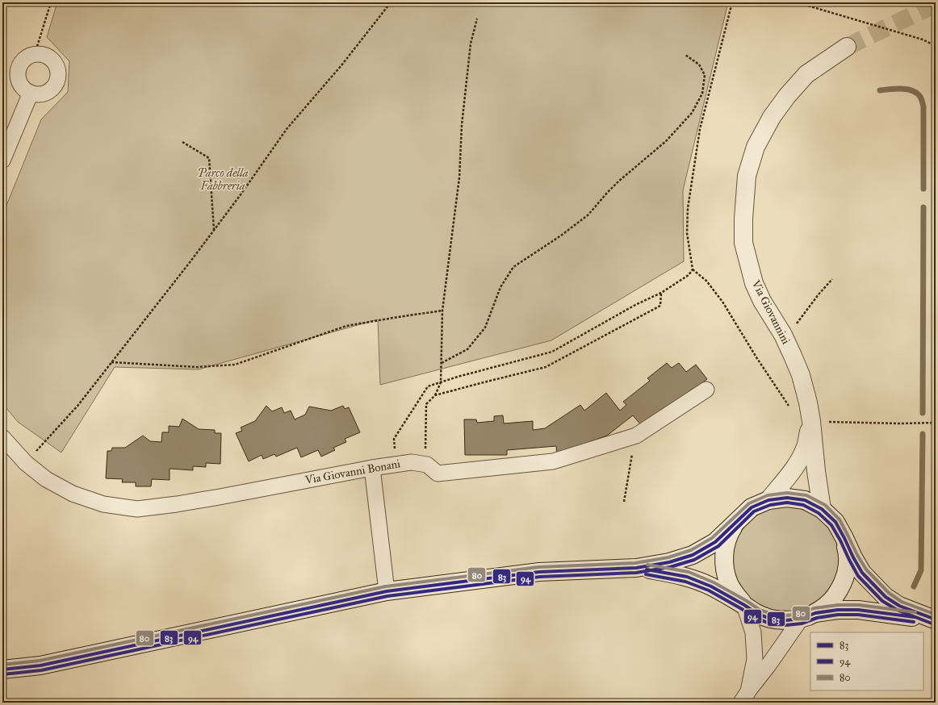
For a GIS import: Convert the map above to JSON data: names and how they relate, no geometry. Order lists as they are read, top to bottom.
{
  "streets": {
    "main road": ["Via Giovannini"],
    "street": ["Via Giovanni Bonani"]
  },
  "parks": ["Parco della Fabbreria"],
  "lines": ["transit line 80", "transit line 83", "transit line 94"],
  "legend": ["83", "94", "80"]
}
